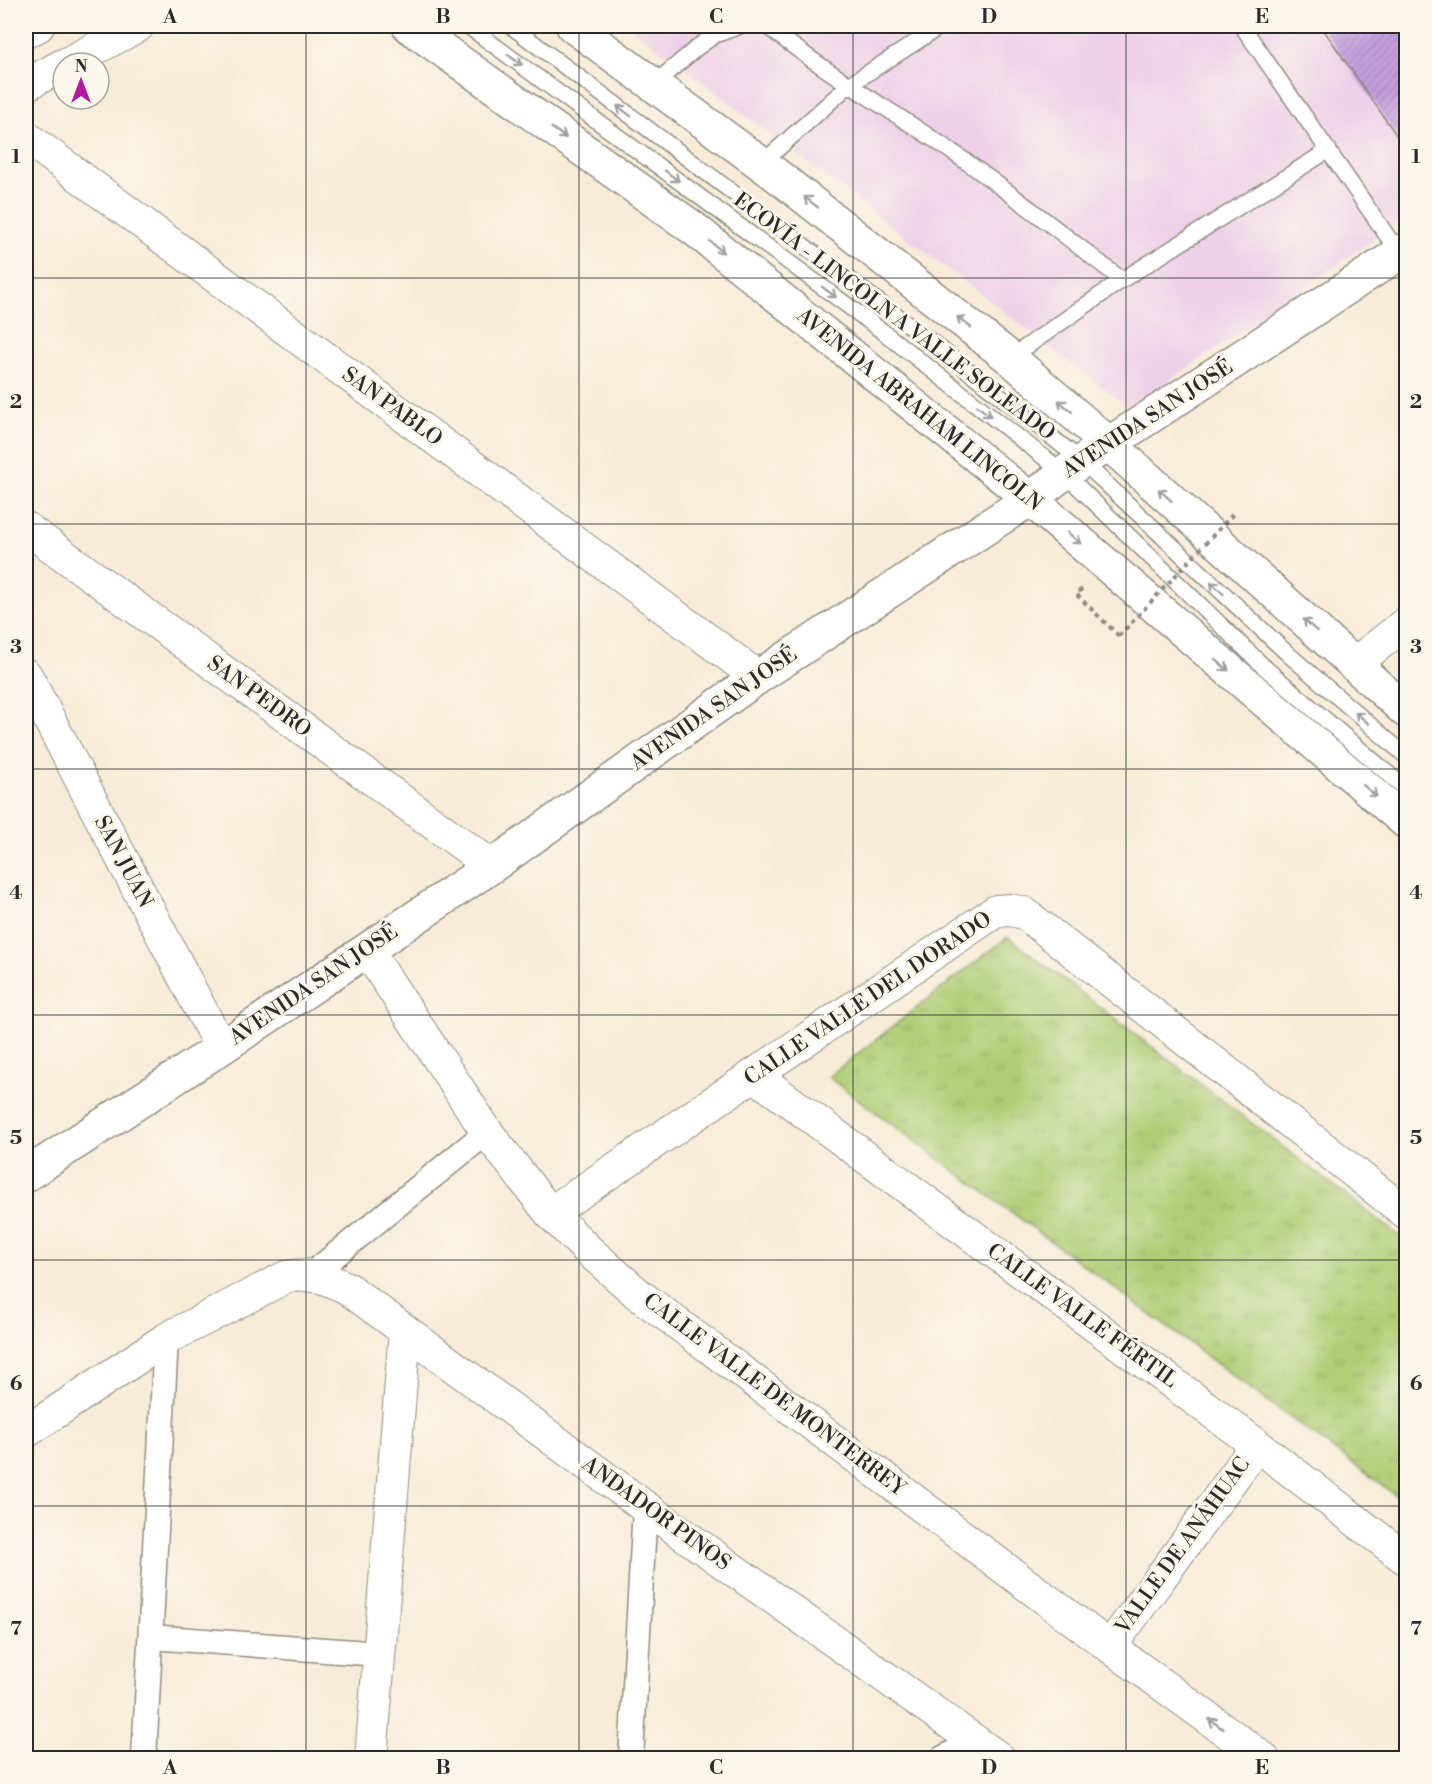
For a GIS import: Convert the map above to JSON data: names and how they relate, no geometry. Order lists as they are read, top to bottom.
{
  "streets": {
    "main road": ["AVENIDA ABRAHAM LINCOLN", "AVENIDA SAN JOSÉ"],
    "street": [
      "SAN PABLO",
      "SAN PEDRO",
      "SAN JUAN",
      "CALLE VALLE DEL DORADO",
      "CALLE VALLE FÉRTIL",
      "CALLE VALLE DE MONTERREY",
      "ANDADOR PINOS",
      "VALLE DE ANÁHUAC"
    ],
    "lane": ["ECOVÍA - LINCOLN A VALLE SOLEADO"]
  },
  "crossings": [
    ["ECOVÍA - LINCOLN A VALLE SOLEADO", "AVENIDA SAN JOSÉ"],
    ["SAN PABLO", "AVENIDA SAN JOSÉ"],
    ["AVENIDA ABRAHAM LINCOLN", "AVENIDA SAN JOSÉ"],
    ["AVENIDA SAN JOSÉ", "SAN PEDRO"],
    ["AVENIDA SAN JOSÉ", "SAN JUAN"],
    ["AVENIDA SAN JOSÉ", "CALLE VALLE DE MONTERREY"],
    ["CALLE VALLE DEL DORADO", "CALLE VALLE FÉRTIL"],
    ["CALLE VALLE DEL DORADO", "CALLE VALLE DE MONTERREY"],
    ["CALLE VALLE FÉRTIL", "VALLE DE ANÁHUAC"],
    ["CALLE VALLE DE MONTERREY", "VALLE DE ANÁHUAC"]
  ],
  "north": "top",
  "grid": {
    "columns": [
      "A",
      "B",
      "C",
      "D",
      "E"
    ],
    "rows": [
      "1",
      "2",
      "3",
      "4",
      "5",
      "6",
      "7"
    ]
  }
}
